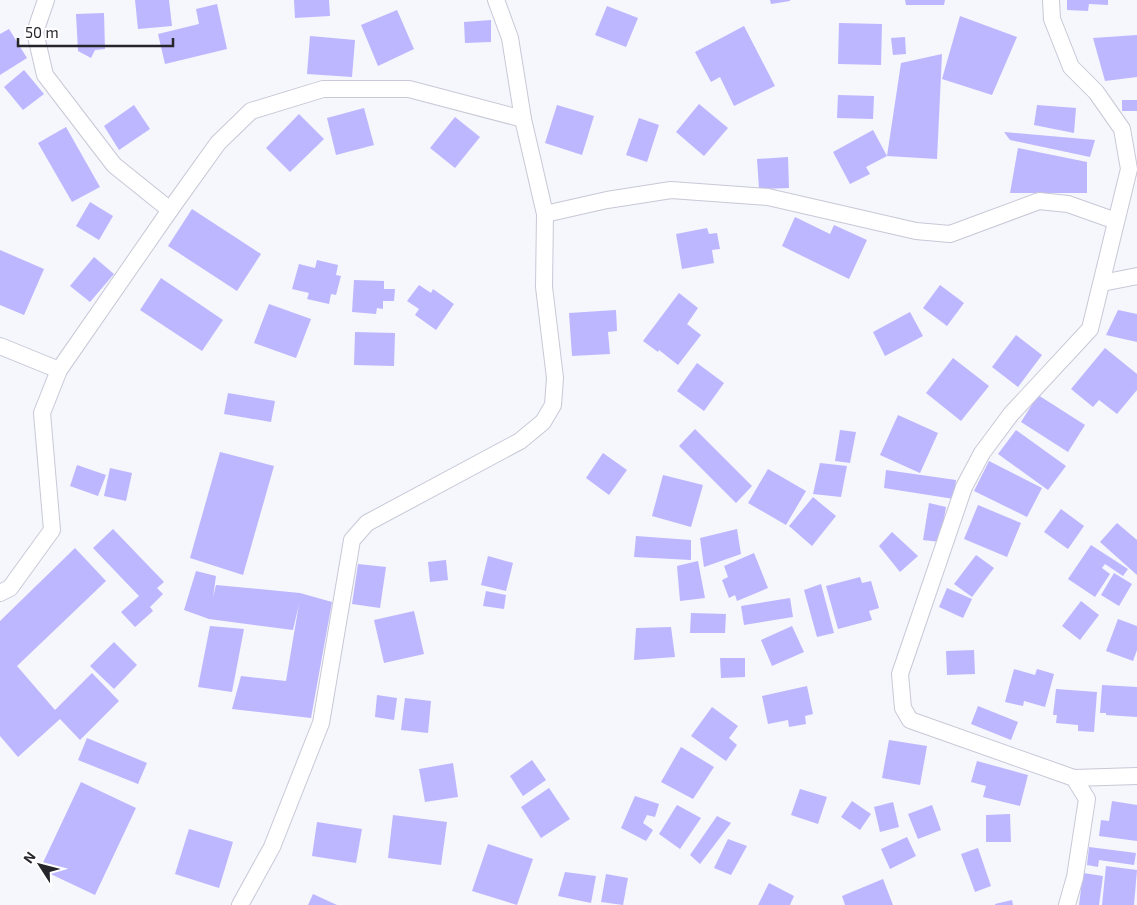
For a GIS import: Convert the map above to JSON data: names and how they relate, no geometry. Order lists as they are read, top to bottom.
{
  "scale_bar": "50 m",
  "north": "top left"
}
